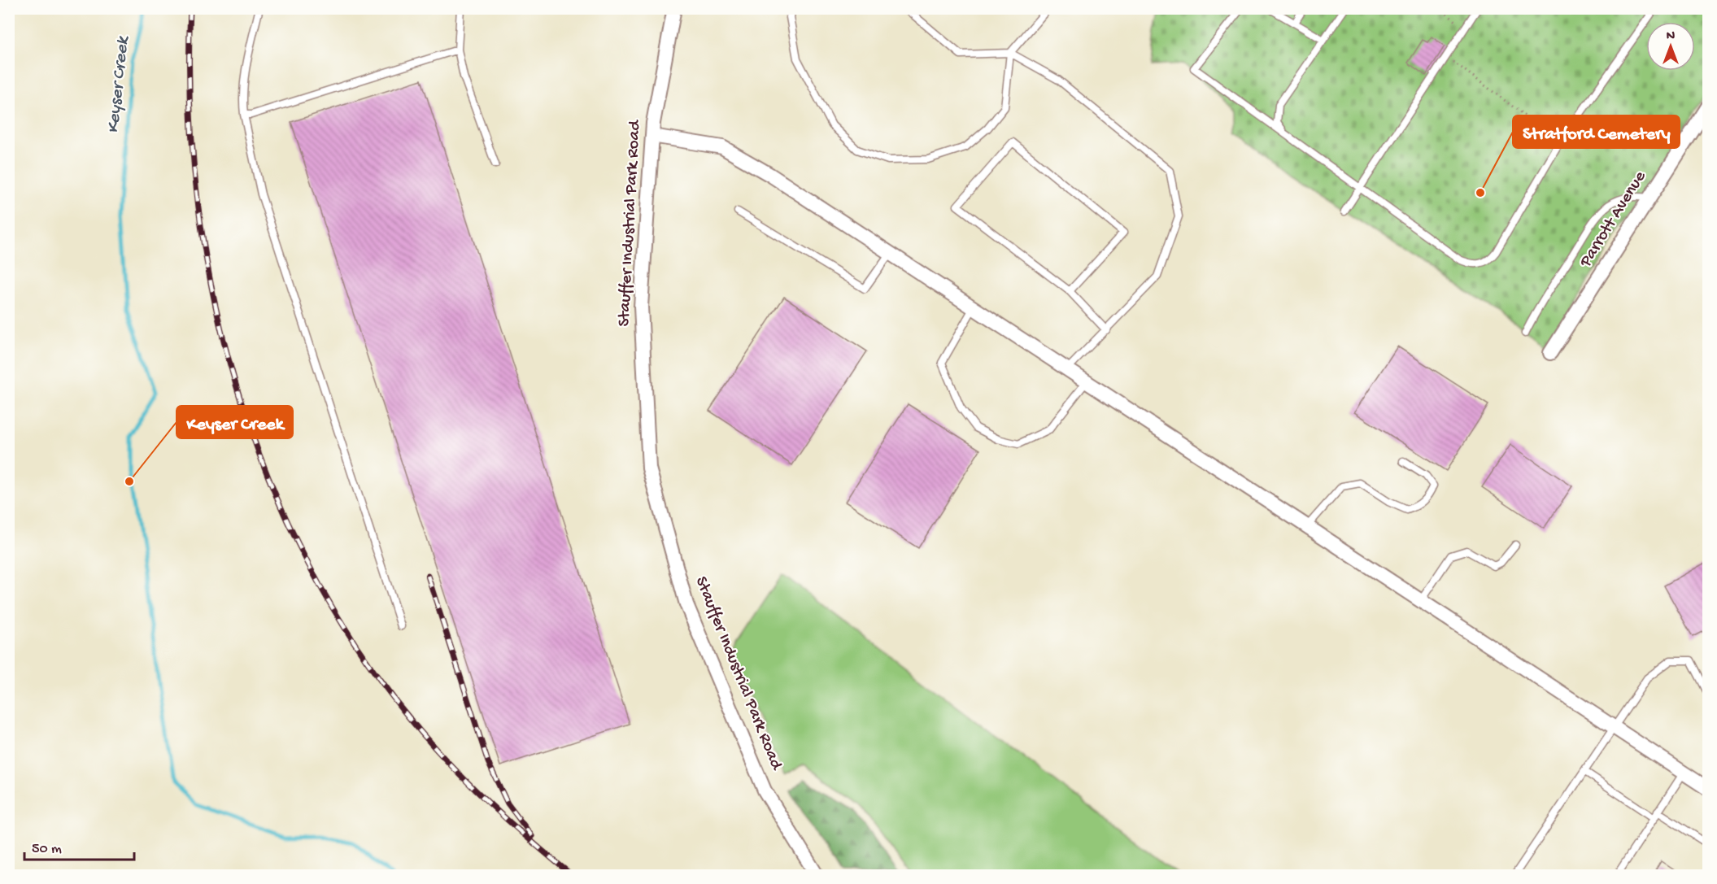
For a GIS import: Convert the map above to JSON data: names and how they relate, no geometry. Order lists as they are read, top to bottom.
{
  "streets": {
    "street": ["Parrott Avenue", "Stauffer Industrial Park Road"]
  },
  "water": ["Keyser Creek"],
  "places": ["Stratford Cemetery", "Keyser Creek"],
  "scale_bar": "50 m",
  "north": "top"
}
